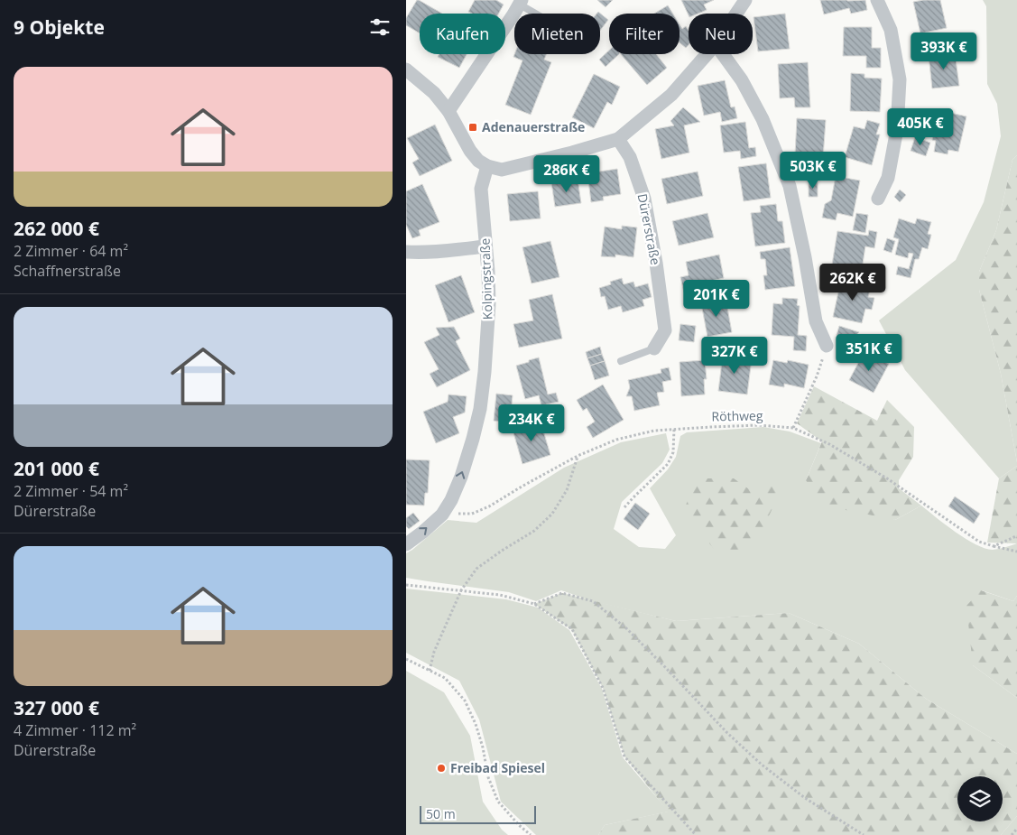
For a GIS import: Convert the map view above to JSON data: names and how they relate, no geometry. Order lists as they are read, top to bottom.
{
  "streets": {
    "street": ["Dürerstraße", "Kolpingstraße"],
    "path": ["Röthweg"]
  },
  "crossings": [
    ["Kolpingstraße", "Röthweg"]
  ],
  "one_way": ["Kolpingstraße"],
  "places": {
    "transit": ["Adenauerstraße"],
    "other": ["Freibad Spiesel"]
  },
  "scale_bar": "50 m",
  "page": {
    "heading": "9 Objekte",
    "chip": [
      "Kaufen",
      "Mieten",
      "Filter",
      "Neu"
    ],
    "price": [
      "393K €",
      "405K €",
      "503K €",
      "286K €",
      "262K €",
      "201K €",
      "351K €",
      "327K €",
      "234K €"
    ],
    "list": [
      {
        "name": "262 000 €",
        "note": "2 Zimmer · 64 m² · Schaffnerstraße"
      },
      {
        "name": "201 000 €",
        "note": "2 Zimmer · 54 m² · Dürerstraße"
      },
      {
        "name": "327 000 €",
        "note": "4 Zimmer · 112 m² · Dürerstraße"
      }
    ],
    "scale": "50 m"
  }
}
